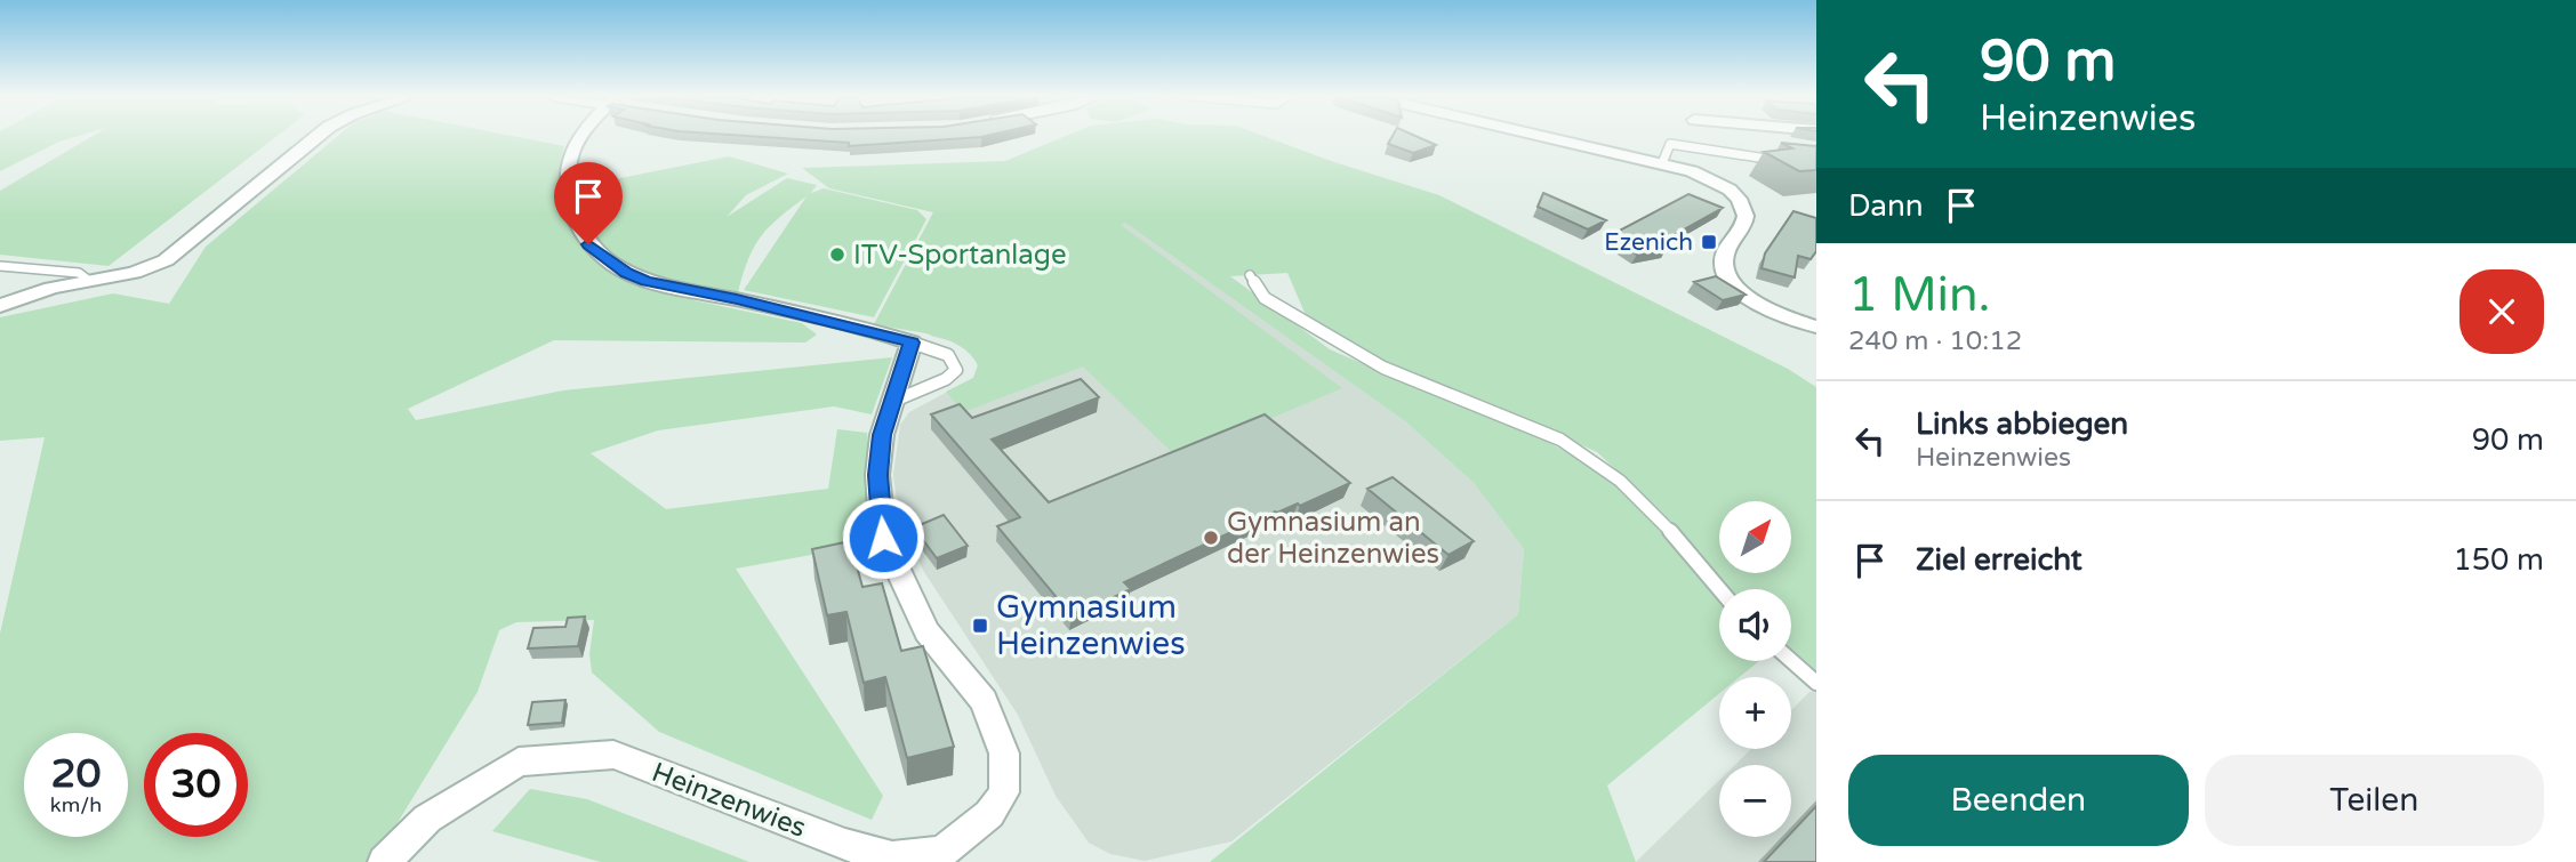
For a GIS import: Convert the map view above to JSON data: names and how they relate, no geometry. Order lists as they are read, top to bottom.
{
  "streets": {
    "street": ["Heinzenwies"]
  },
  "places": {
    "transit": ["Ezenich", "Gymnasium Heinzenwies"],
    "other": ["ITV-Sportanlage", "Gymnasium an der Heinzenwies"]
  },
  "north": "top right",
  "page": {
    "turn": ["90 m", "Heinzenwies"],
    "then": "Dann",
    "heading": ["1 Min.", "240 m · 10:12"],
    "list": [
      {
        "name": "Links abbiegen",
        "note": "Heinzenwies",
        "value": "90 m"
      },
      {
        "name": "Ziel erreicht",
        "value": "150 m"
      }
    ],
    "map_buttons": ["+", "−"],
    "speed": "20 km/h",
    "limit": "30",
    "buttons": ["Beenden", "Teilen"]
  }
}
